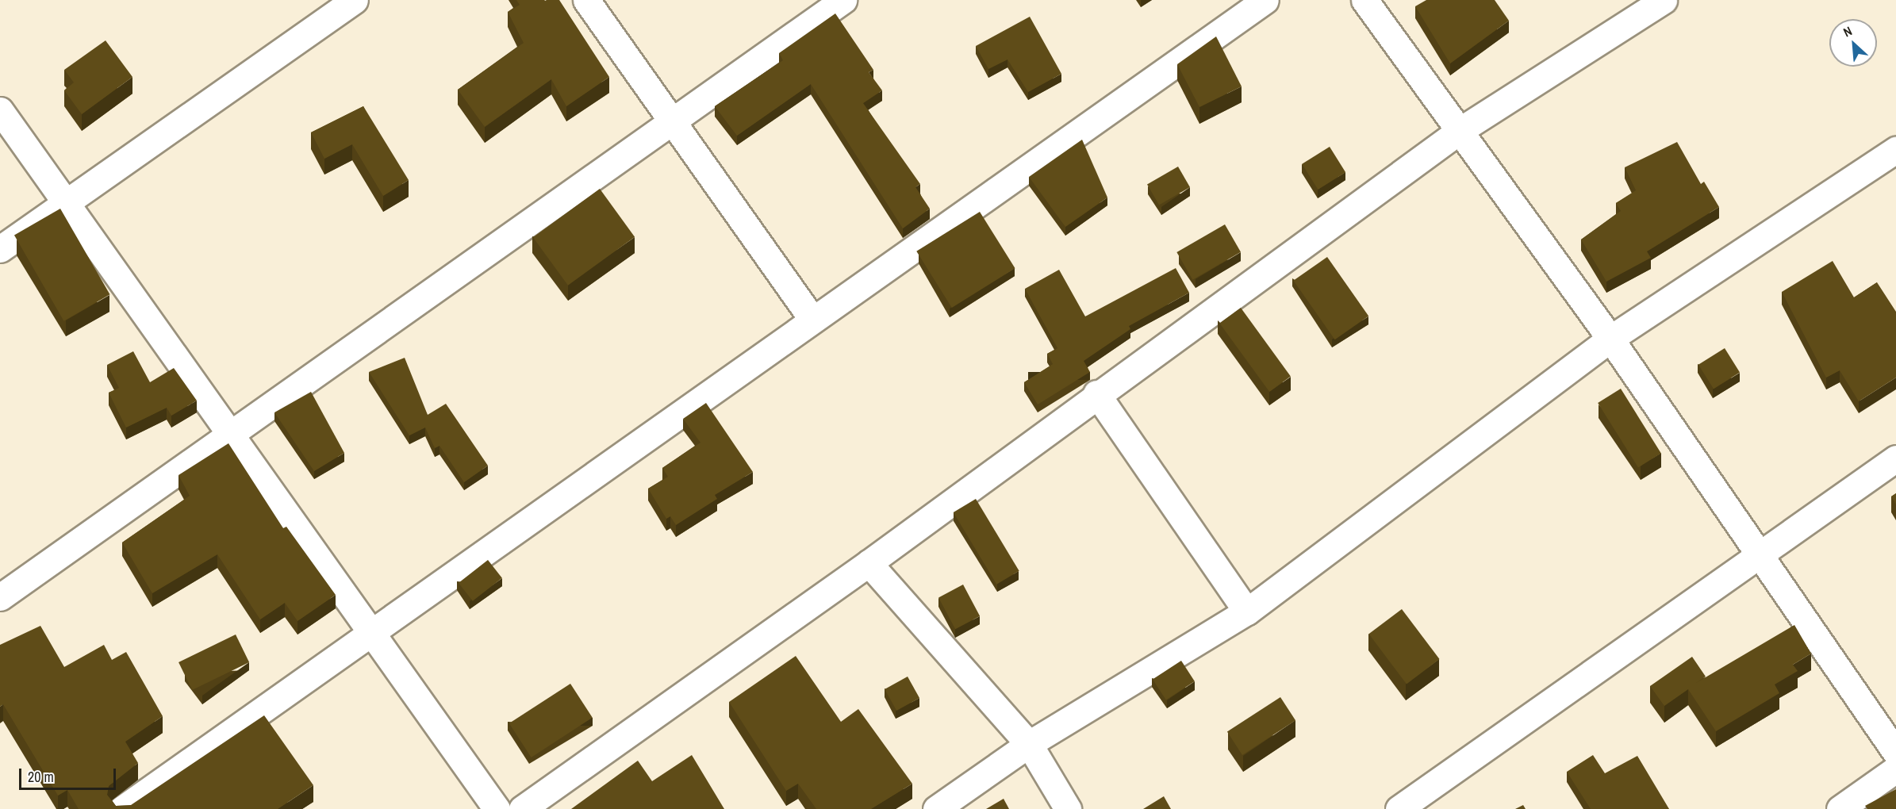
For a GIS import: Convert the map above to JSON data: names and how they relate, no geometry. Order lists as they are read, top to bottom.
{
  "scale_bar": "20 m",
  "north": "top left"
}
